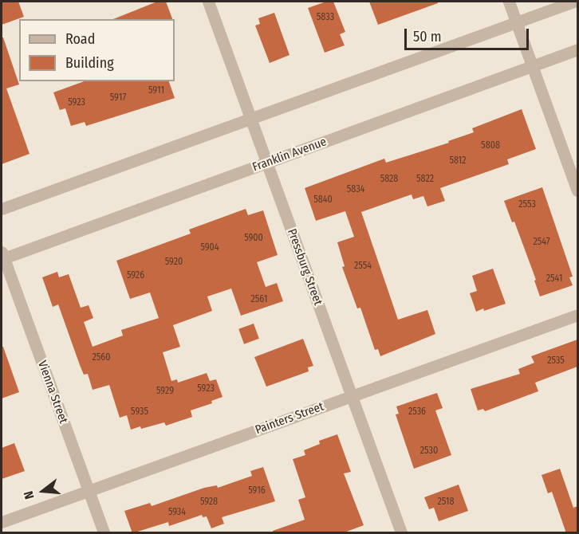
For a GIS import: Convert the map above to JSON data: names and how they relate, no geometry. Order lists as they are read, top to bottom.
{
  "streets": {
    "street": [
      "Franklin Avenue",
      "Pressburg Street",
      "Vienna Street",
      "Painters Street"
    ]
  },
  "crossings": [
    ["Franklin Avenue", "Pressburg Street"],
    ["Franklin Avenue", "Vienna Street"],
    ["Pressburg Street", "Painters Street"],
    ["Vienna Street", "Painters Street"]
  ],
  "house_numbers": [
    "5833",
    "5911",
    "5917",
    "5923",
    "5808",
    "5812",
    "5828",
    "5822",
    "5834",
    "5840",
    "2553",
    "5900",
    "2547",
    "5904",
    "5920",
    "2554",
    "5926",
    "2541",
    "2561",
    "2560",
    "2535",
    "5923",
    "5929",
    "5935",
    "2536",
    "2530",
    "5916",
    "5928",
    "2518",
    "5934"
  ],
  "legend": ["Road", "Building"],
  "scale_bar": "50 m",
  "north": "left"
}
